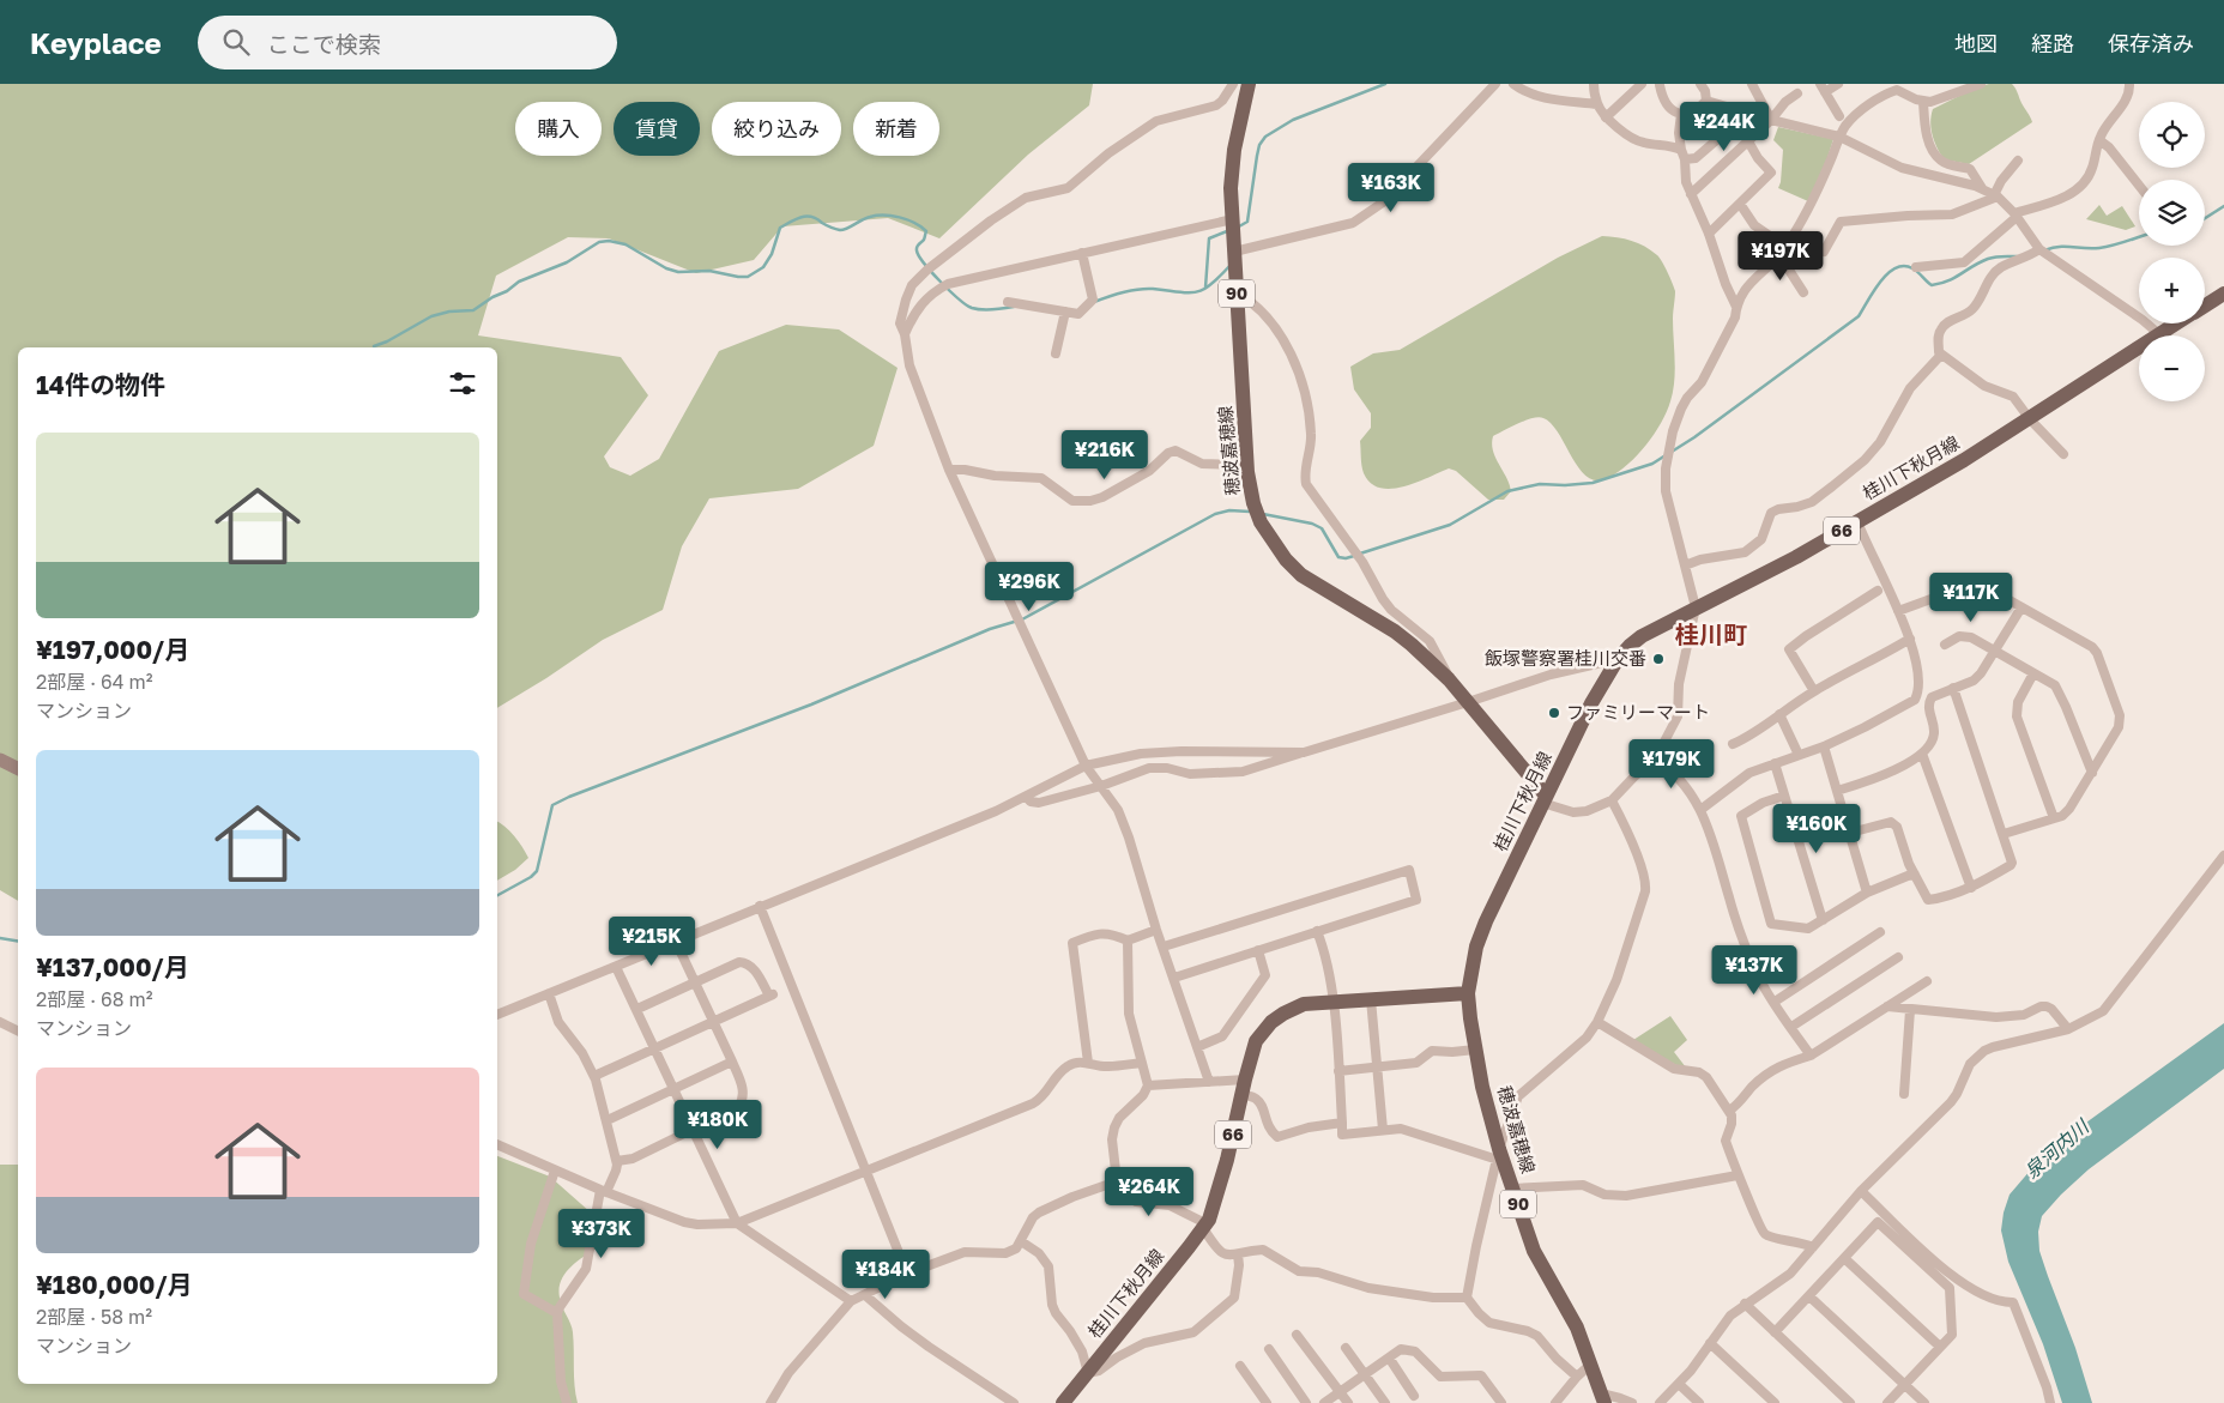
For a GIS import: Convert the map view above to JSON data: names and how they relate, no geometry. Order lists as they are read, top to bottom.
{
  "streets": {
    "main road": [
      "90",
      "穂波嘉穂線",
      "桂川下秋月線",
      "66"
    ]
  },
  "crossings": [
    ["穂波嘉穂線", "桂川下秋月線"]
  ],
  "districts": ["桂川町"],
  "water": ["泉河内川"],
  "places": ["飯塚警察署桂川交番", "ファミリーマート"],
  "page": {
    "header": "Keyplace",
    "search": "ここで検索",
    "nav": ["地図", "経路", "保存済み"],
    "map_buttons": ["+", "−"],
    "price": [
      "¥244K",
      "¥163K",
      "¥197K",
      "¥216K",
      "¥296K",
      "¥117K",
      "¥179K",
      "¥160K",
      "¥215K",
      "¥137K",
      "¥180K",
      "¥264K",
      "¥373K",
      "¥184K"
    ],
    "chip": [
      "購入",
      "賃貸",
      "絞り込み",
      "新着"
    ],
    "heading": "14件の物件",
    "list": [
      {
        "name": "¥197,000/月",
        "note": "2部屋 · 64 m² · マンション"
      },
      {
        "name": "¥137,000/月",
        "note": "2部屋 · 68 m² · マンション"
      },
      {
        "name": "¥180,000/月",
        "note": "2部屋 · 58 m² · マンション"
      }
    ]
  }
}
